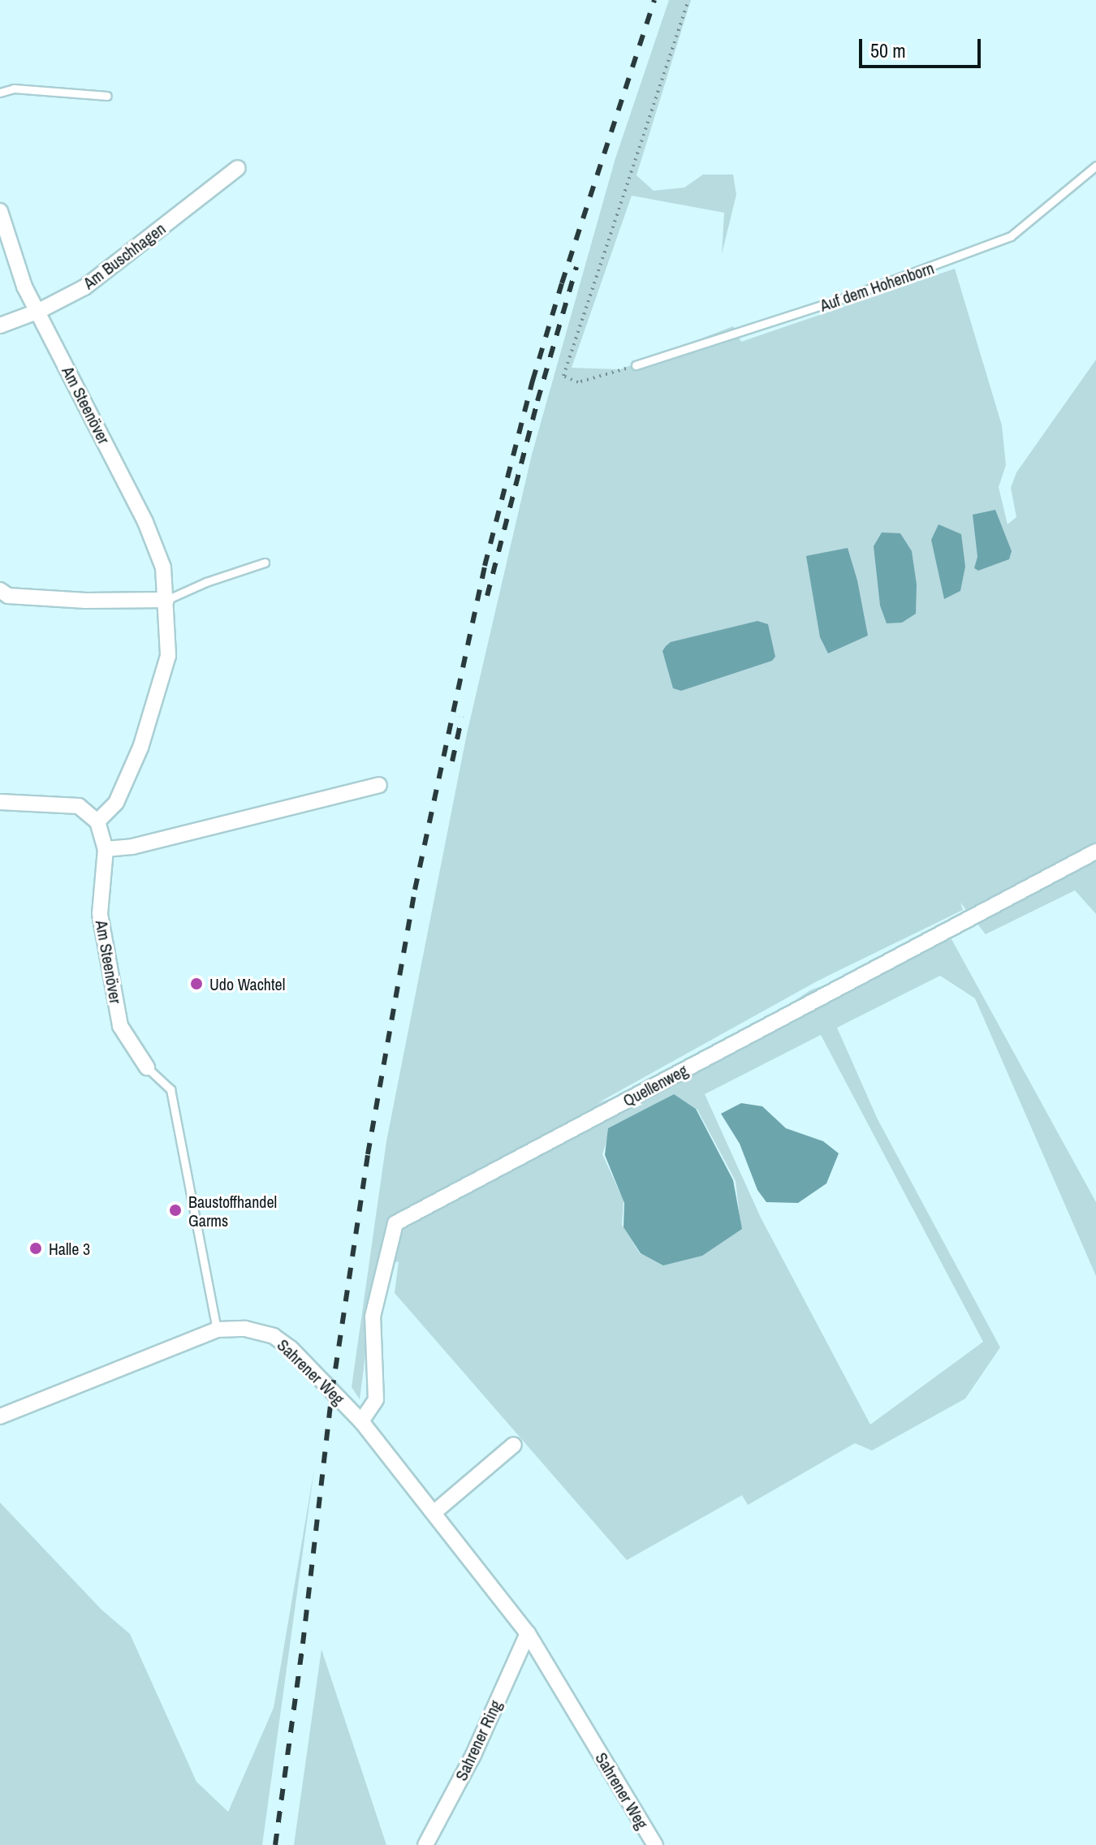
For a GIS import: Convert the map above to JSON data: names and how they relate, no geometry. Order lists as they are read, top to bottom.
{
  "streets": {
    "street": [
      "Am Buschhagen",
      "Am Steenöver",
      "Quellenweg",
      "Sahrener Weg",
      "Sahrener Ring"
    ],
    "lane": ["Auf dem Hohenborn"]
  },
  "crossings": [
    ["Am Buschhagen", "Am Steenöver"],
    ["Quellenweg", "Sahrener Weg"],
    ["Sahrener Weg", "Sahrener Ring"]
  ],
  "places": ["Udo Wachtel", "Baustoffhandel Garms", "Halle 3"],
  "scale_bar": "50 m"
}
